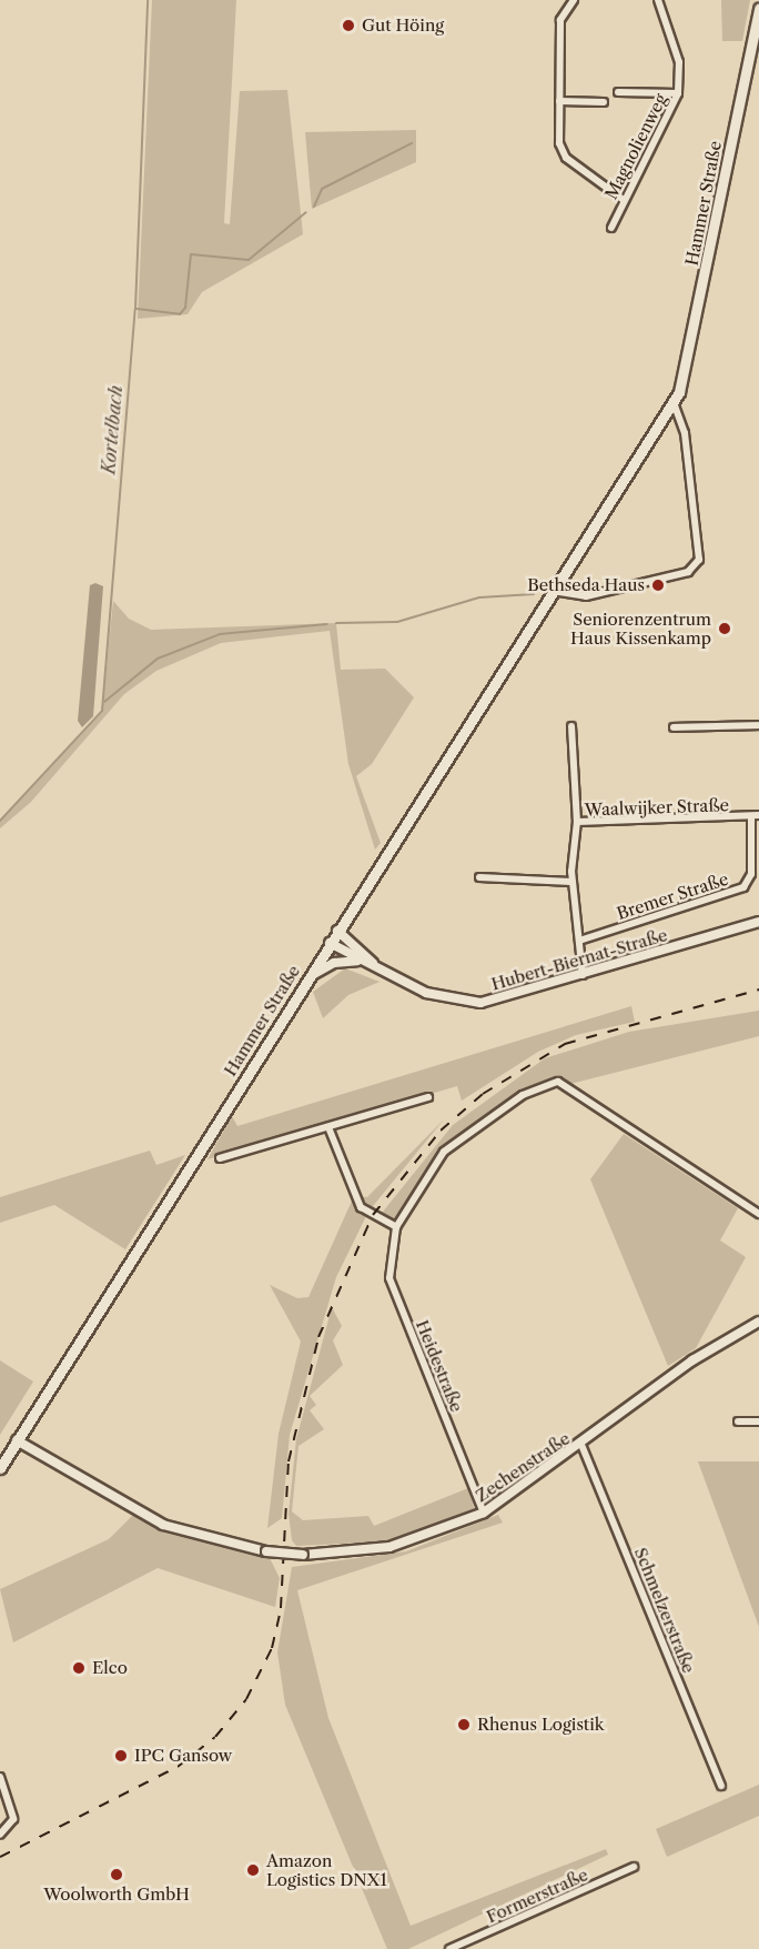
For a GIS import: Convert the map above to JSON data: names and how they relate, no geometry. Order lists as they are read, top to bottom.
{
  "streets": {
    "main road": ["Hammer Straße"],
    "street": [
      "Magnolienweg",
      "Waalwijker Straße",
      "Bremer Straße",
      "Hubert-Biernat-Straße",
      "Heidestraße",
      "Zechenstraße",
      "Schmelzerstraße",
      "Formerstraße"
    ]
  },
  "crossings": [
    ["Hammer Straße", "Hubert-Biernat-Straße"],
    ["Hammer Straße", "Zechenstraße"],
    ["Waalwijker Straße", "Bremer Straße"],
    ["Waalwijker Straße", "Hubert-Biernat-Straße"],
    ["Heidestraße", "Zechenstraße"],
    ["Zechenstraße", "Schmelzerstraße"]
  ],
  "water": ["Kortelbach"],
  "places": [
    "Gut Höing",
    "Bethseda Haus",
    "Seniorenzentrum Haus Kissenkamp",
    "Elco",
    "Rhenus Logistik",
    "IPC Gansow",
    "Amazon Logistics DNX1",
    "Woolworth GmbH"
  ]
}
